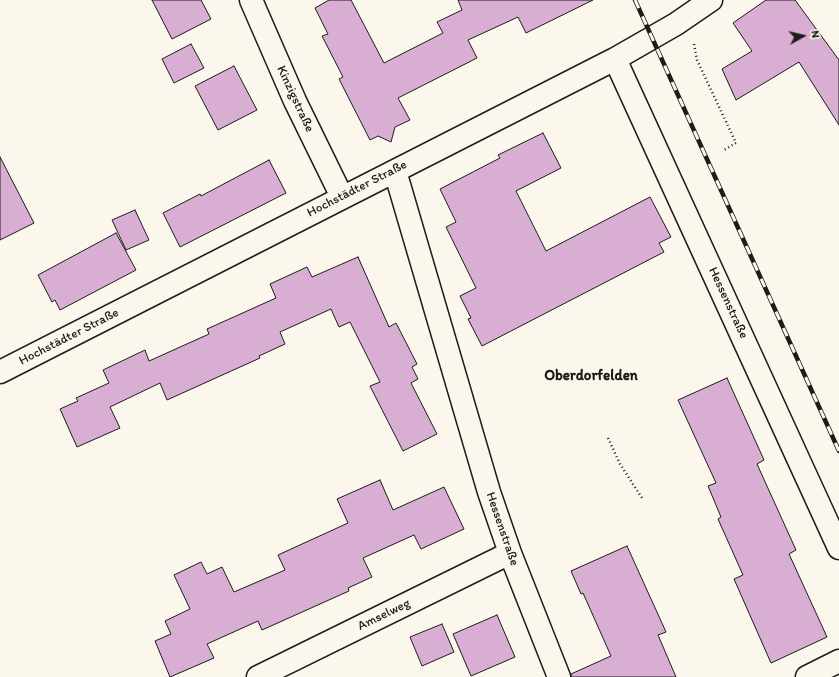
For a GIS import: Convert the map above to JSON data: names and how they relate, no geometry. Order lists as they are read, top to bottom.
{
  "streets": {
    "street": [
      "Kinzigstraße",
      "Hochstädter Straße",
      "Hessenstraße",
      "Amselweg"
    ]
  },
  "crossings": [
    ["Kinzigstraße", "Hochstädter Straße"],
    ["Hochstädter Straße", "Hessenstraße"],
    ["Hessenstraße", "Amselweg"]
  ],
  "districts": ["Oberdorfelden"],
  "north": "right"
}
